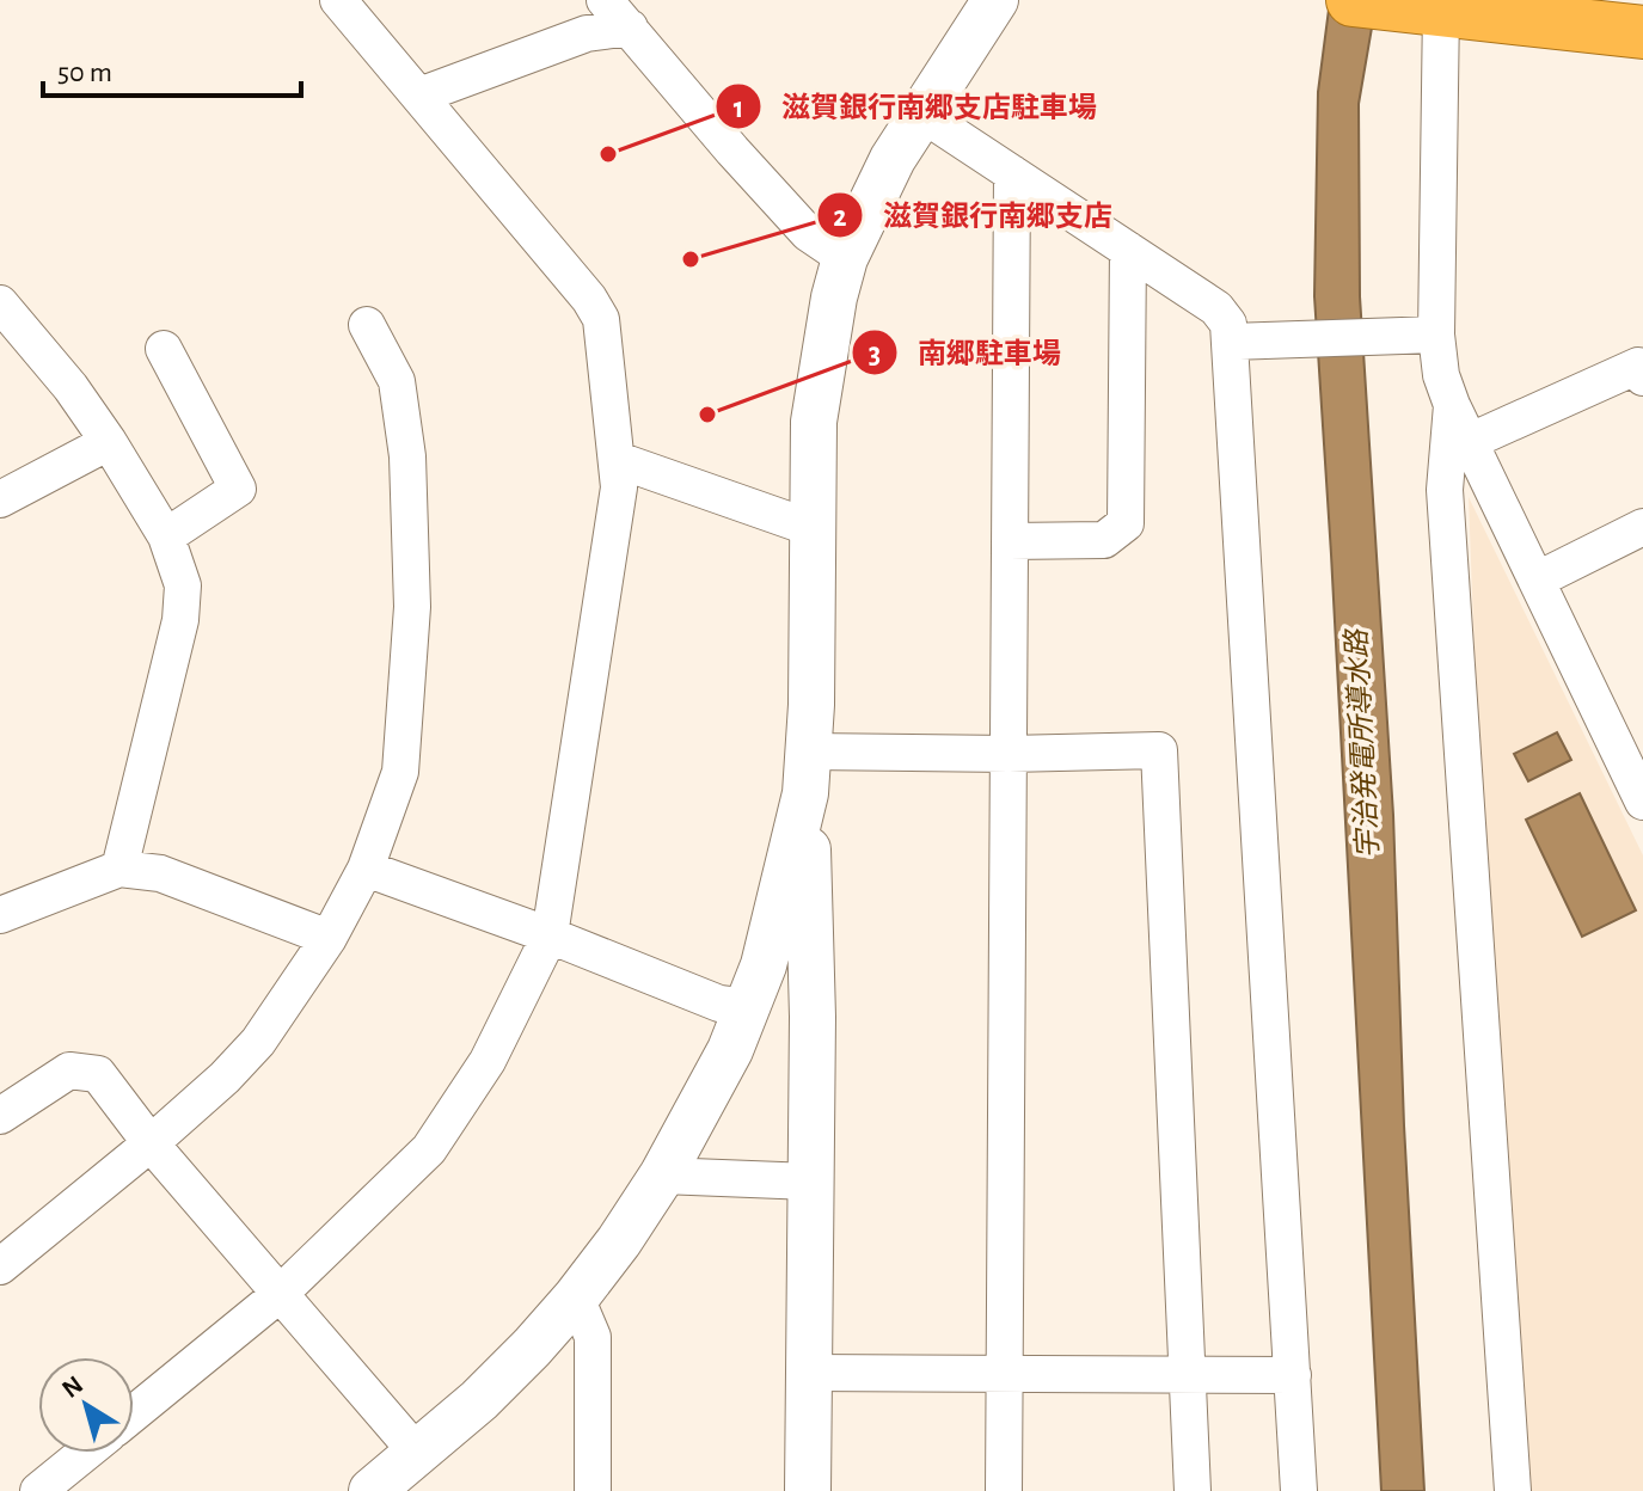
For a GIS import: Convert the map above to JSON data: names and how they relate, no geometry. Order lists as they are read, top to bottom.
{
  "water": ["宇治発電所導水路"],
  "places": ["滋賀銀行南郷支店駐車場", "滋賀銀行南郷支店", "南郷駐車場"],
  "scale_bar": "50 m",
  "north": "top left"
}
